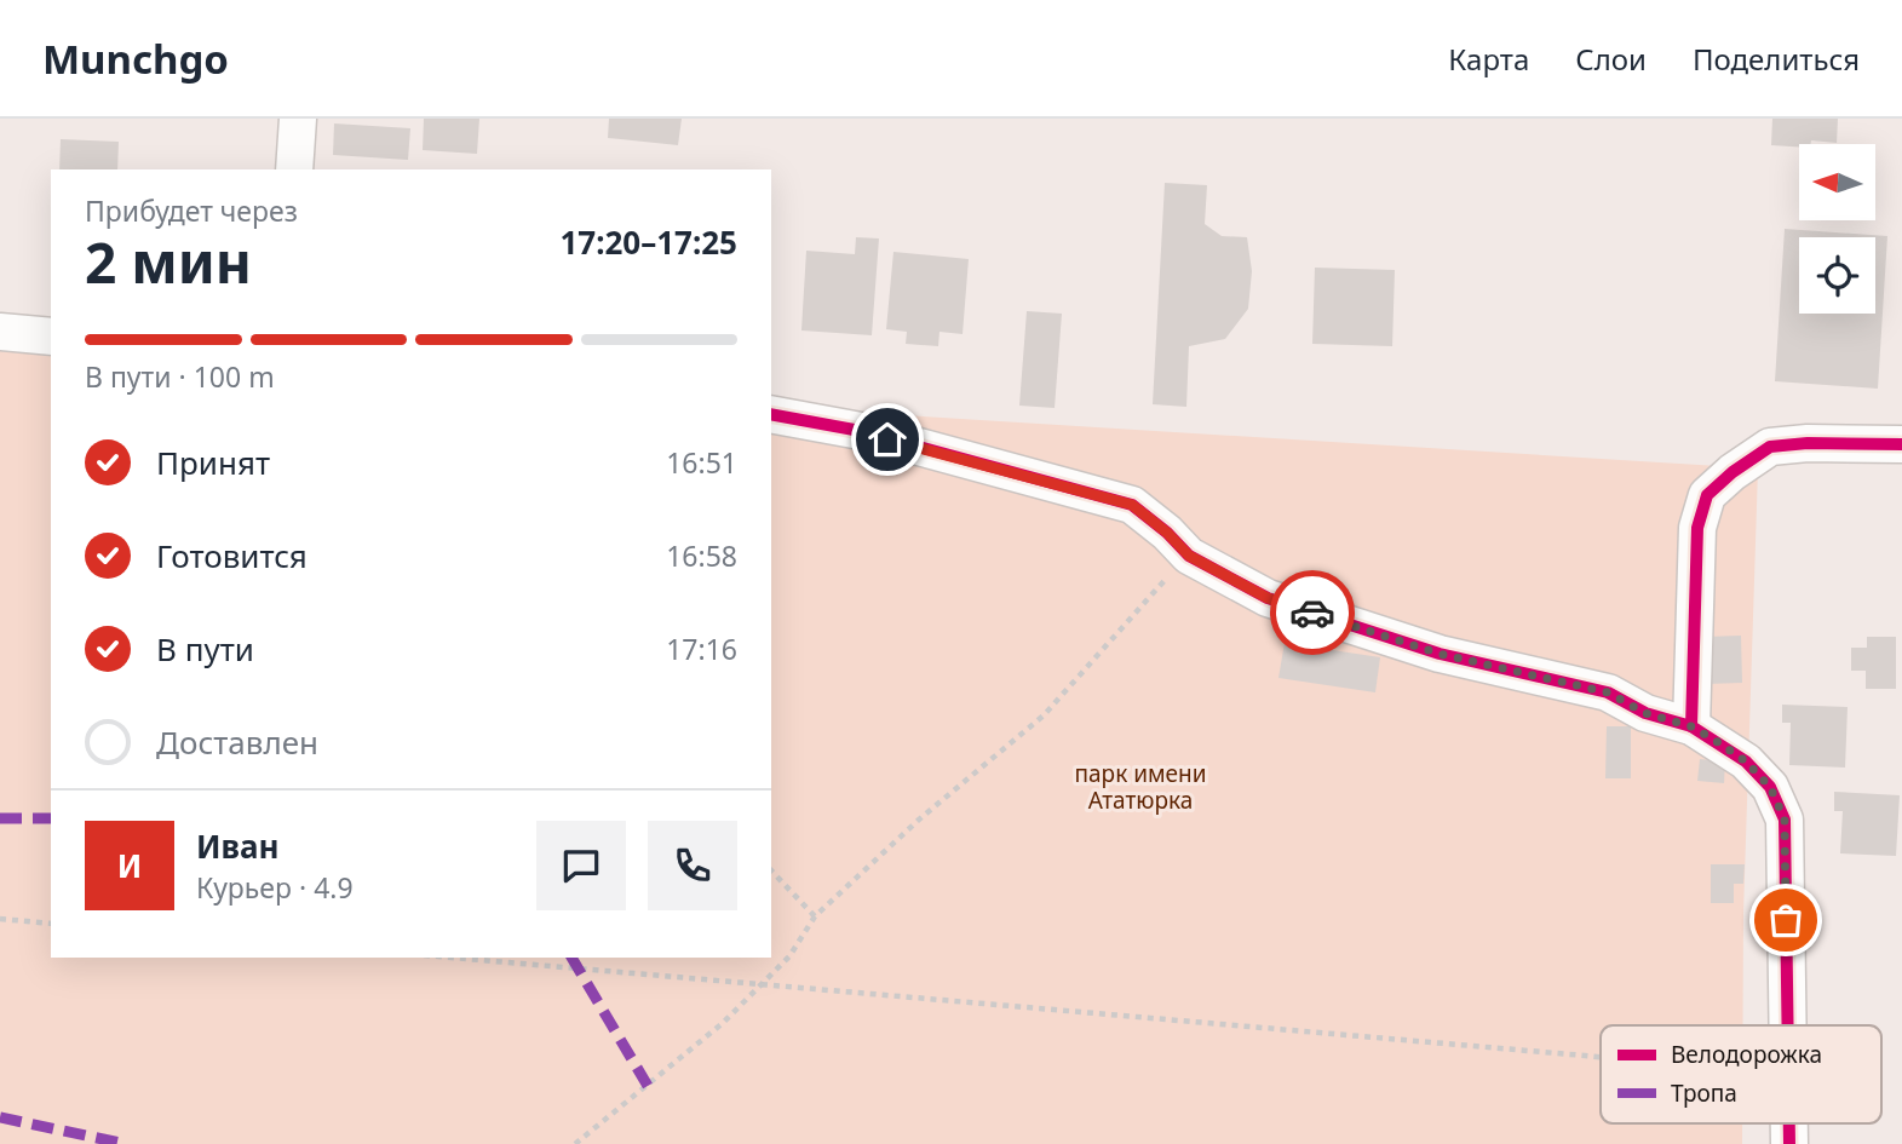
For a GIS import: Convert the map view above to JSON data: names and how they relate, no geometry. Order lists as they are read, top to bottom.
{
  "parks": ["парк имени Ататюрка"],
  "legend": ["Велодорожка", "Тропа"],
  "north": "left",
  "page": {
    "header": "Munchgo",
    "nav": ["Карта", "Слои", "Поделиться"],
    "heading": ["2 мин", "Прибудет через", "17:20–17:25"],
    "panel": ["Иван", "Курьер · 4.9"],
    "bar": "В пути · 100 m",
    "list": [
      ["Принят", "16:51"],
      ["Готовится", "16:58"],
      ["В пути", "17:16"],
      "Доставлен"
    ],
    "round": "И"
  }
}
